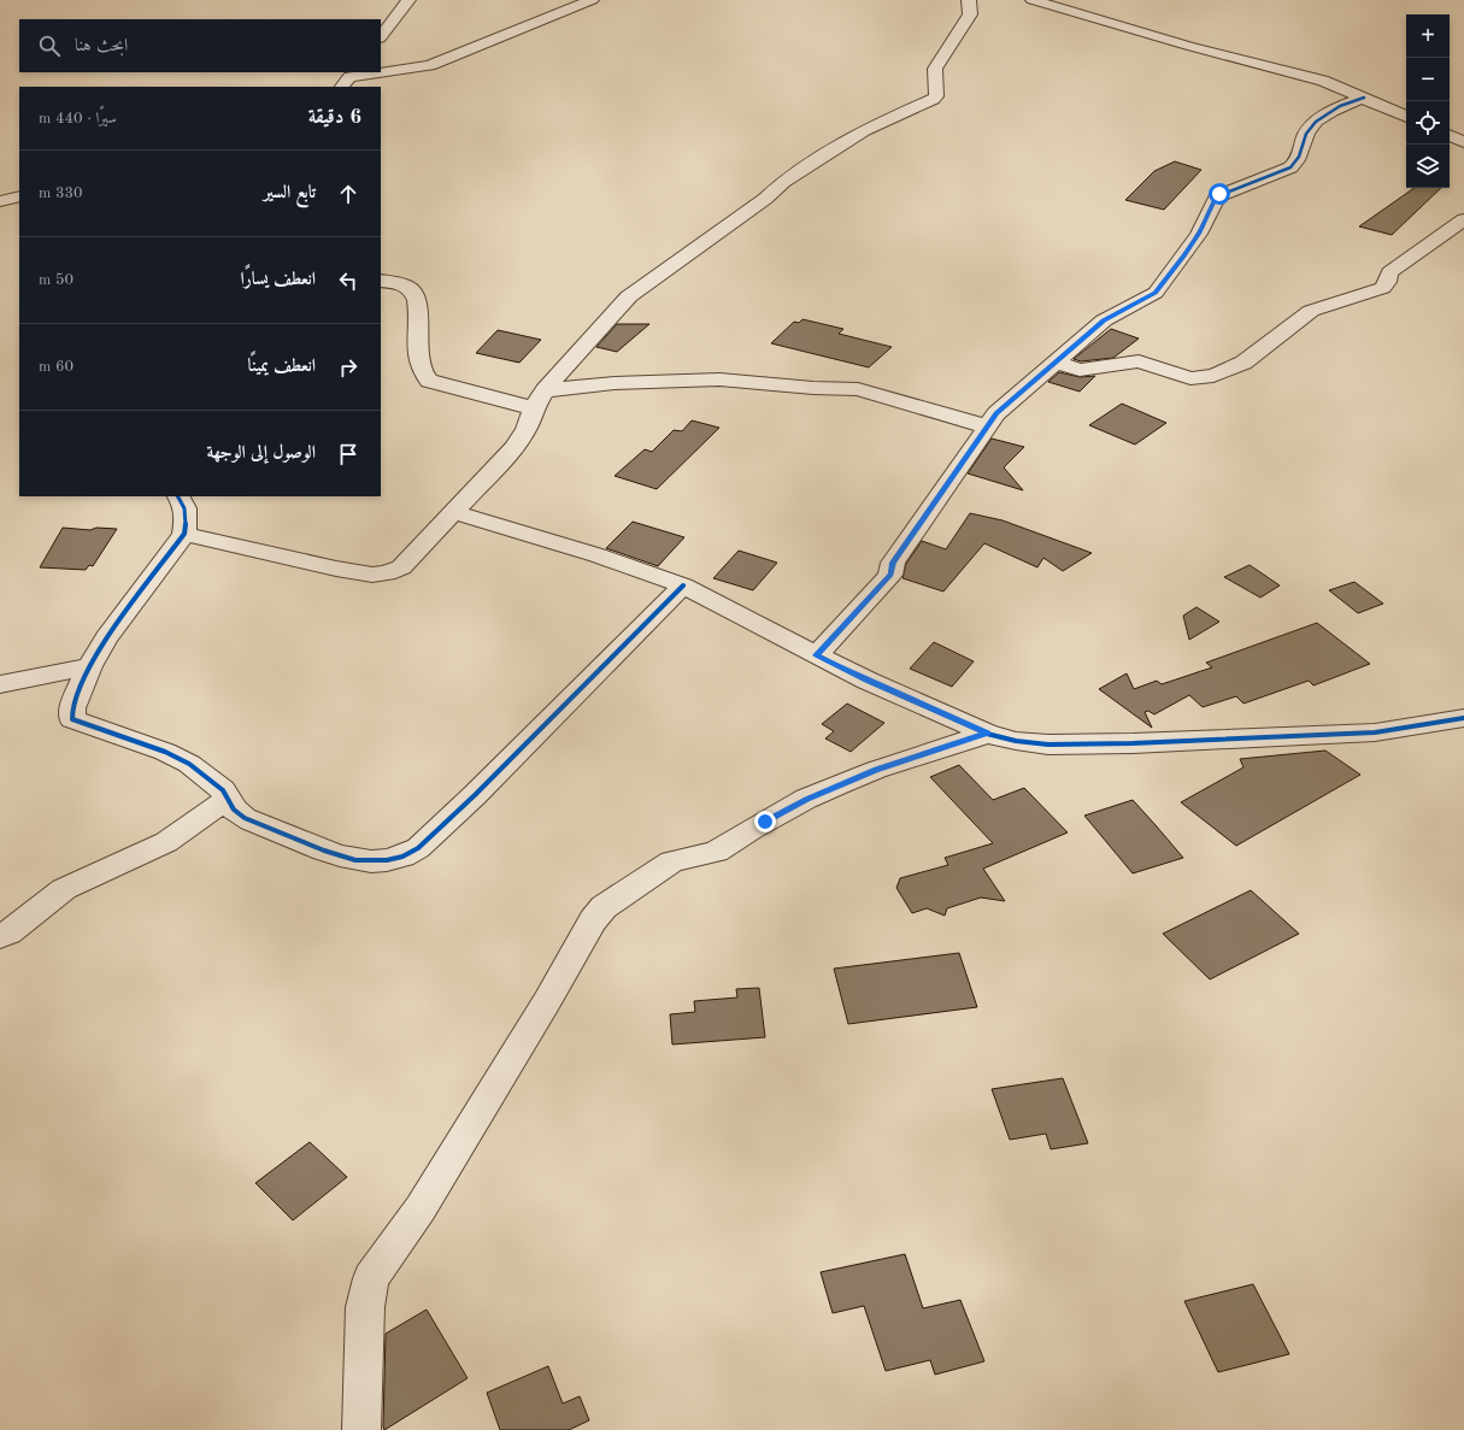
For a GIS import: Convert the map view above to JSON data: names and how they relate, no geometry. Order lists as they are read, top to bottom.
{
  "page": {
    "map_buttons": ["+", "−"],
    "search": "ابحث هنا",
    "heading": ["6 دقيقة", "سيرًا · 440 m"],
    "list": [
      ["تابع السير", "330 m"],
      ["انعطف يسارًا", "50 m"],
      ["انعطف يمينًا", "60 m"],
      "الوصول إلى الوجهة"
    ]
  }
}
